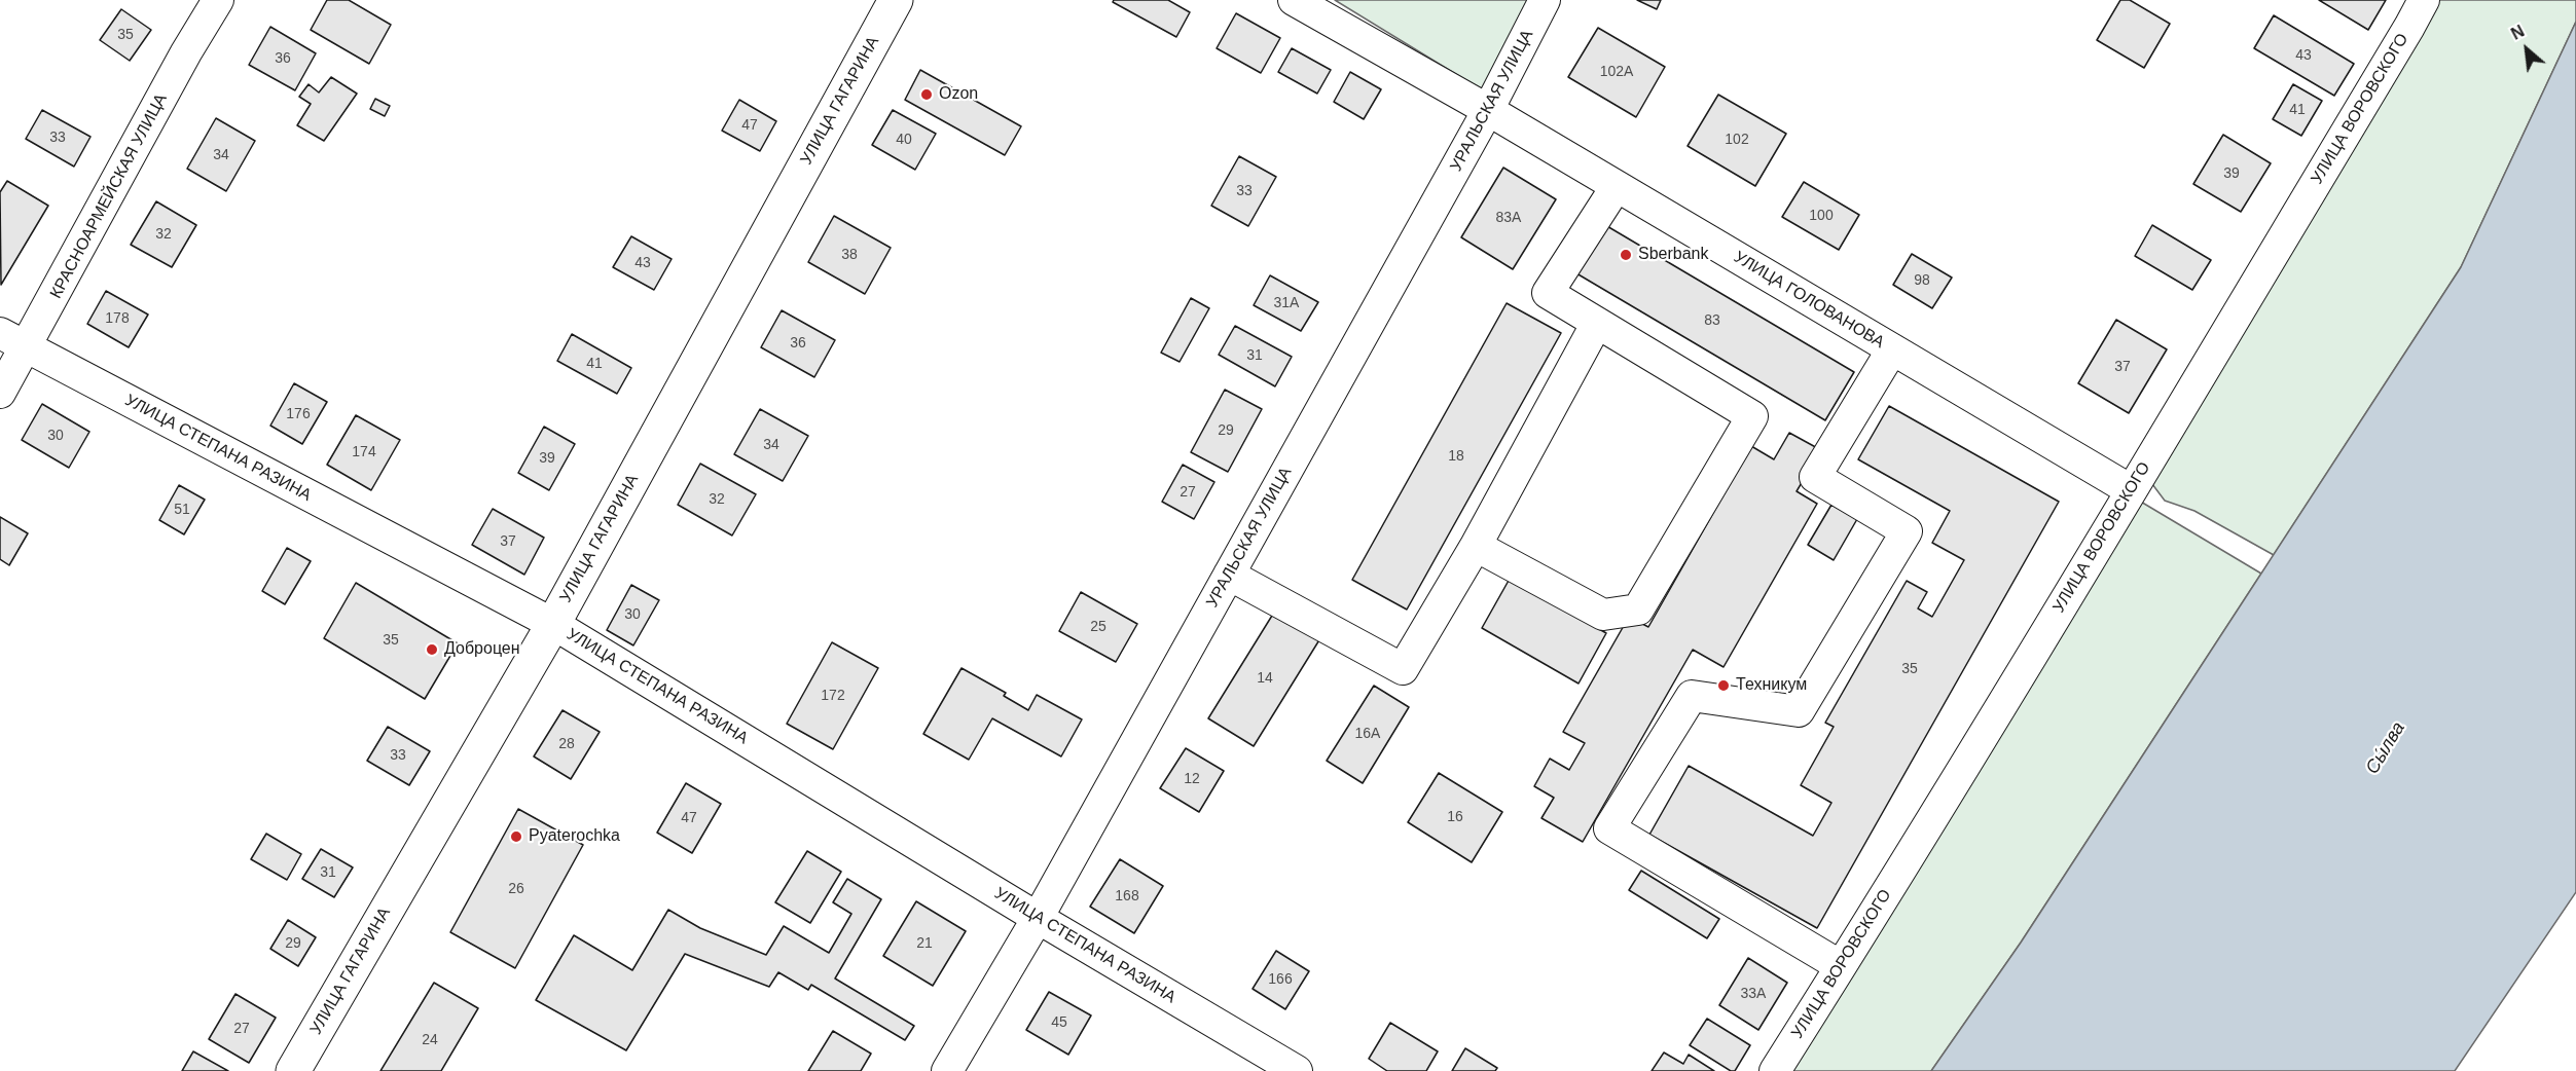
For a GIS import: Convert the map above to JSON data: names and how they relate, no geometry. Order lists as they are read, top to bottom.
{
  "streets": {
    "main road": ["УЛИЦА ГАГАРИНА"],
    "street": [
      "УРАЛЬСКАЯ УЛИЦА",
      "УЛИЦА ВОРОВСКОГО",
      "КРАСНОАРМЕЙСКАЯ УЛИЦА",
      "УЛИЦА ГОЛОВАНОВА",
      "УЛИЦА СТЕПАНА РАЗИНА"
    ]
  },
  "crossings": [
    ["УЛИЦА ГАГАРИНА", "УЛИЦА СТЕПАНА РАЗИНА"],
    ["УРАЛЬСКАЯ УЛИЦА", "УЛИЦА ГОЛОВАНОВА"],
    ["УРАЛЬСКАЯ УЛИЦА", "УЛИЦА СТЕПАНА РАЗИНА"],
    ["УЛИЦА ВОРОВСКОГО", "УЛИЦА ГОЛОВАНОВА"],
    ["КРАСНОАРМЕЙСКАЯ УЛИЦА", "УЛИЦА СТЕПАНА РАЗИНА"]
  ],
  "water": ["Сы́лва"],
  "places": [
    "Ozon",
    "Sberbank",
    "Доброцен",
    "Техникум",
    "Pyaterochka"
  ],
  "house_numbers": [
    "35",
    "43",
    "36",
    "102А",
    "41",
    "47",
    "33",
    "40",
    "102",
    "34",
    "39",
    "33",
    "100",
    "83А",
    "32",
    "38",
    "43",
    "98",
    "31А",
    "178",
    "83",
    "36",
    "31",
    "41",
    "37",
    "176",
    "29",
    "30",
    "34",
    "174",
    "18",
    "39",
    "27",
    "32",
    "51",
    "37",
    "30",
    "25",
    "35",
    "35",
    "14",
    "172",
    "16А",
    "28",
    "33",
    "12",
    "16",
    "47",
    "31",
    "26",
    "168",
    "29",
    "21",
    "166",
    "33А",
    "45",
    "27",
    "24"
  ],
  "north": "top left"
}
